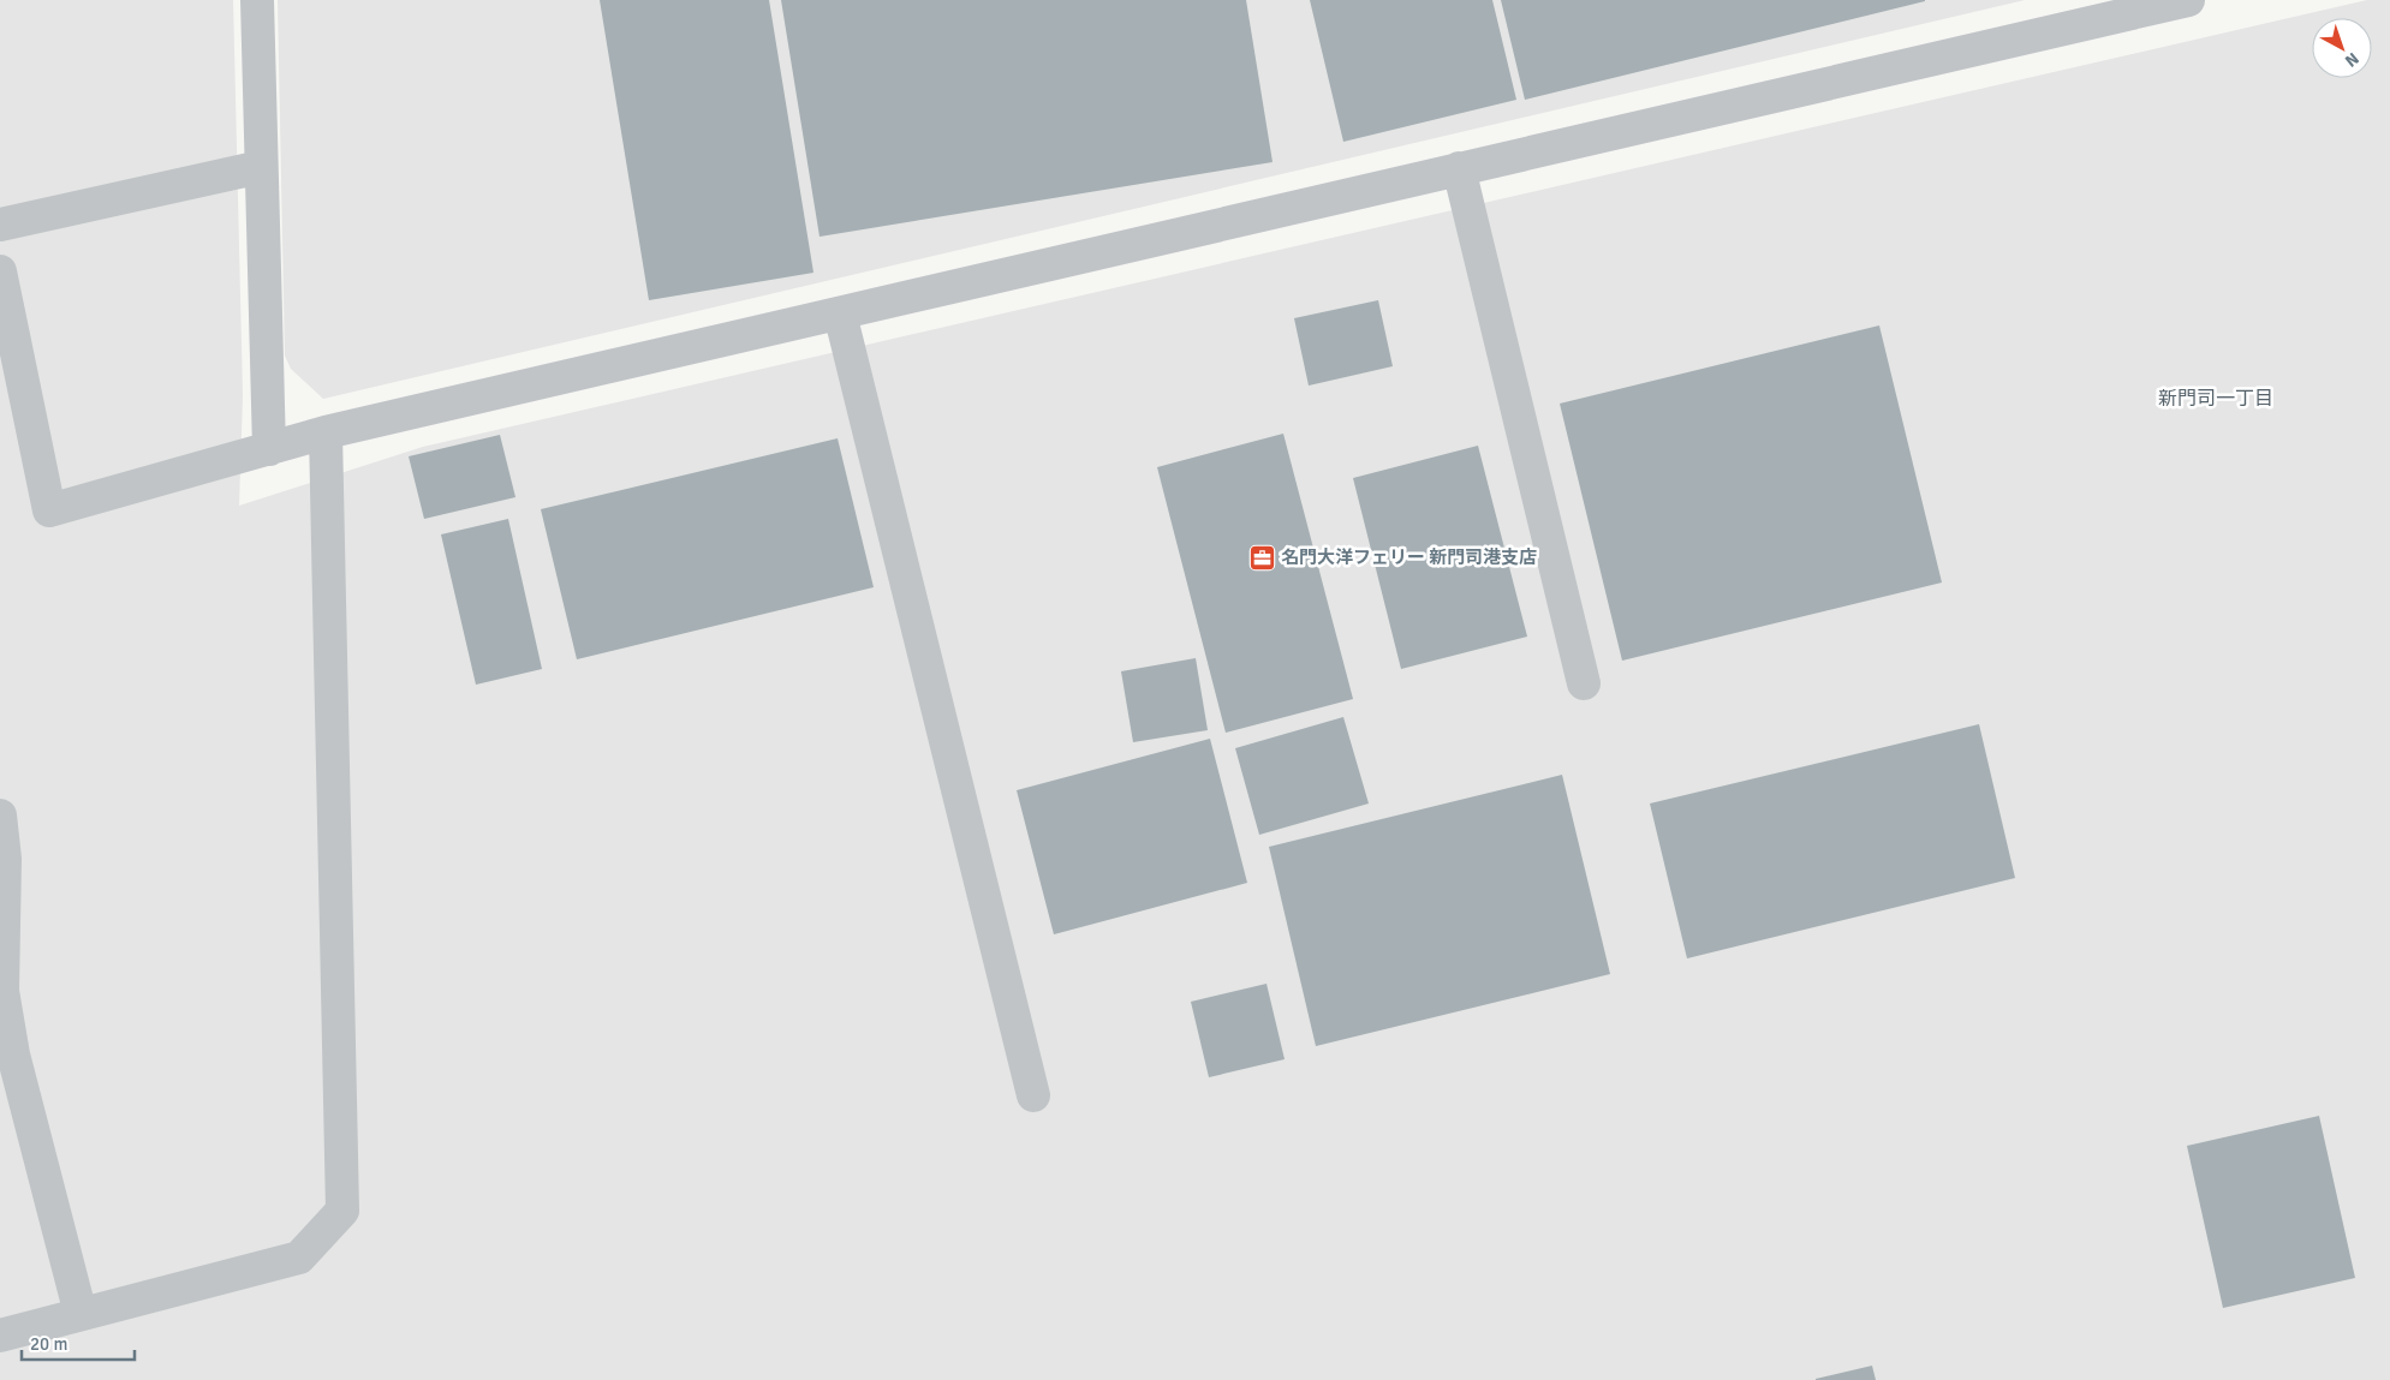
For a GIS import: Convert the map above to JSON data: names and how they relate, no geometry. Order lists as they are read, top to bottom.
{
  "districts": ["新門司一丁目"],
  "places": {
    "office": ["名門大洋フェリー 新門司港支店"]
  },
  "scale_bar": "20 m",
  "north": "bottom right"
}
